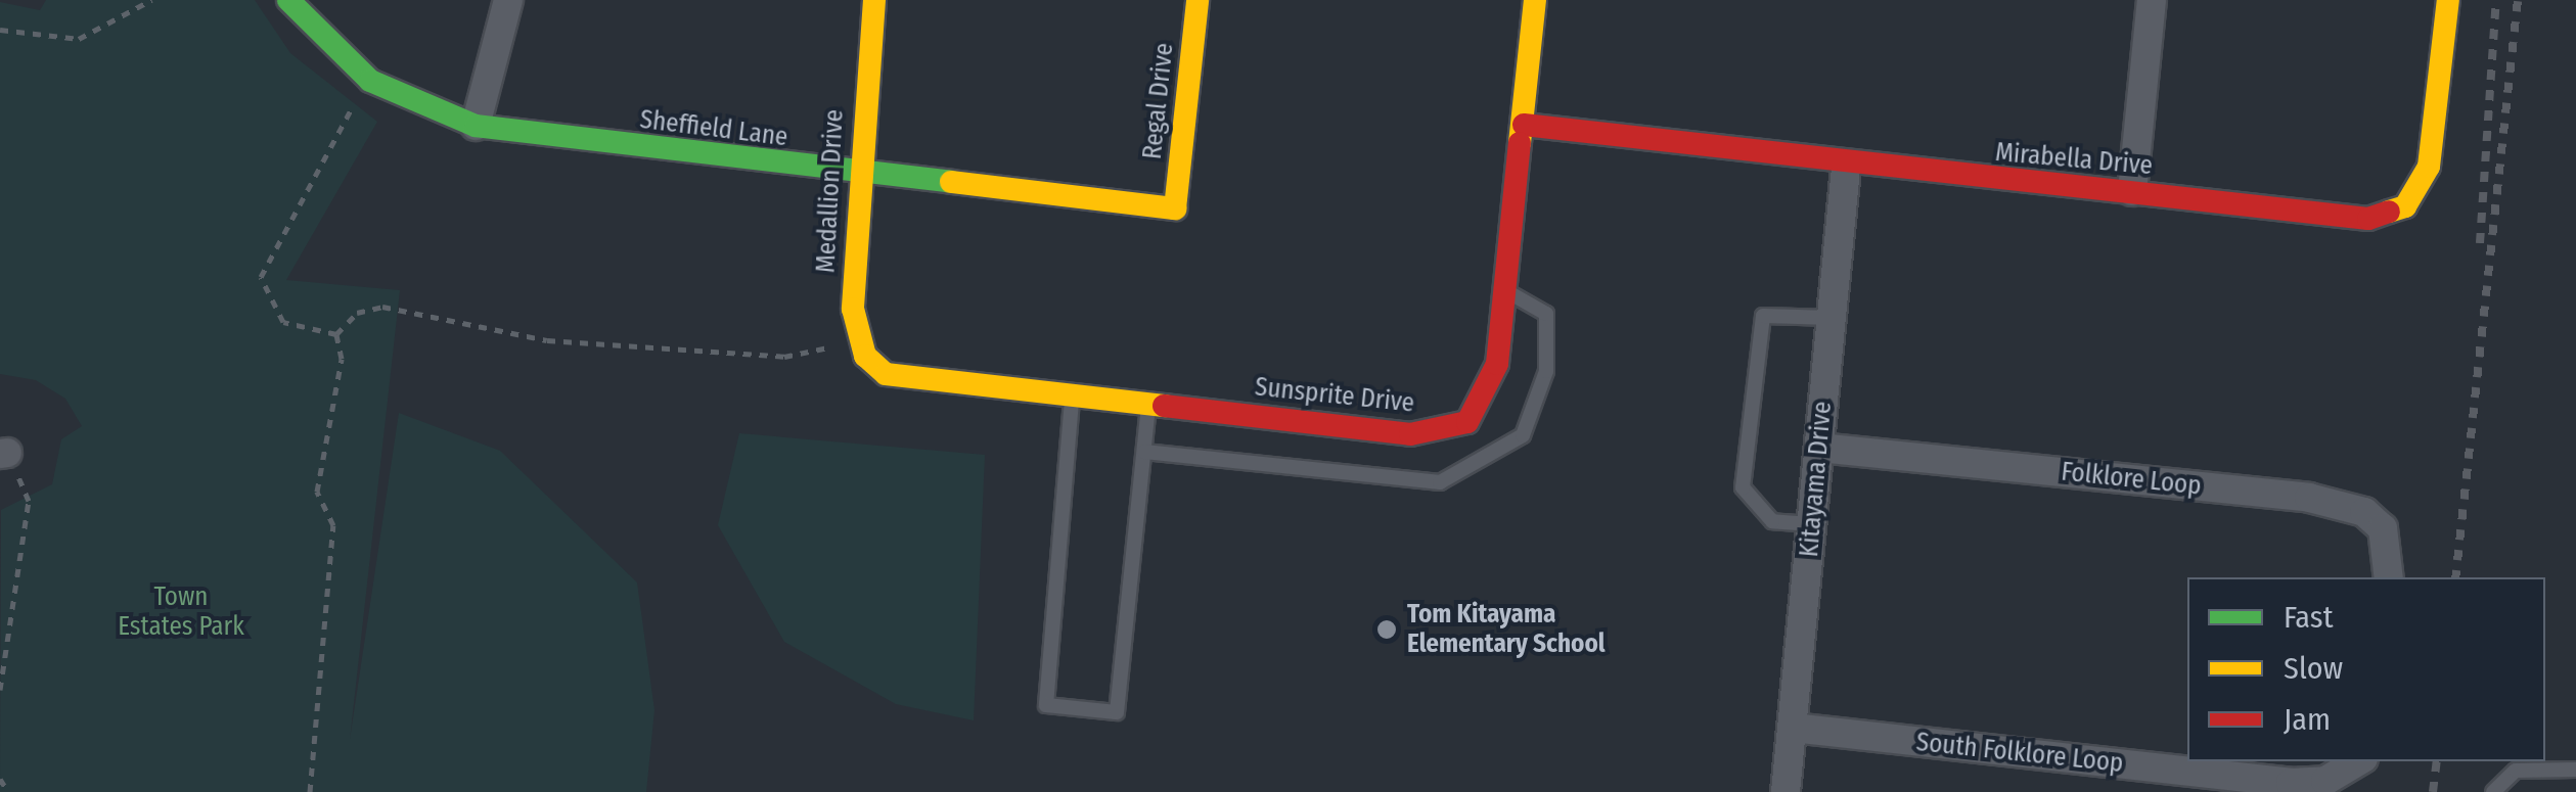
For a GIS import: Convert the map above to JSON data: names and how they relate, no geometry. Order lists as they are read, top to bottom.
{
  "streets": {
    "street": [
      "Regal Drive",
      "Sheffield Lane",
      "Mirabella Drive",
      "Medallion Drive",
      "Sunsprite Drive",
      "Kitayama Drive",
      "Folklore Loop",
      "South Folklore Loop"
    ]
  },
  "crossings": [
    ["Regal Drive", "Sheffield Lane"],
    ["Sheffield Lane", "Medallion Drive"],
    ["Mirabella Drive", "Sunsprite Drive"],
    ["Mirabella Drive", "Kitayama Drive"],
    ["Medallion Drive", "Sunsprite Drive"],
    ["Kitayama Drive", "Folklore Loop"],
    ["Kitayama Drive", "South Folklore Loop"]
  ],
  "parks": ["Town Estates Park"],
  "places": ["Tom Kitayama Elementary School"],
  "legend": ["Fast", "Slow", "Jam"]
}
